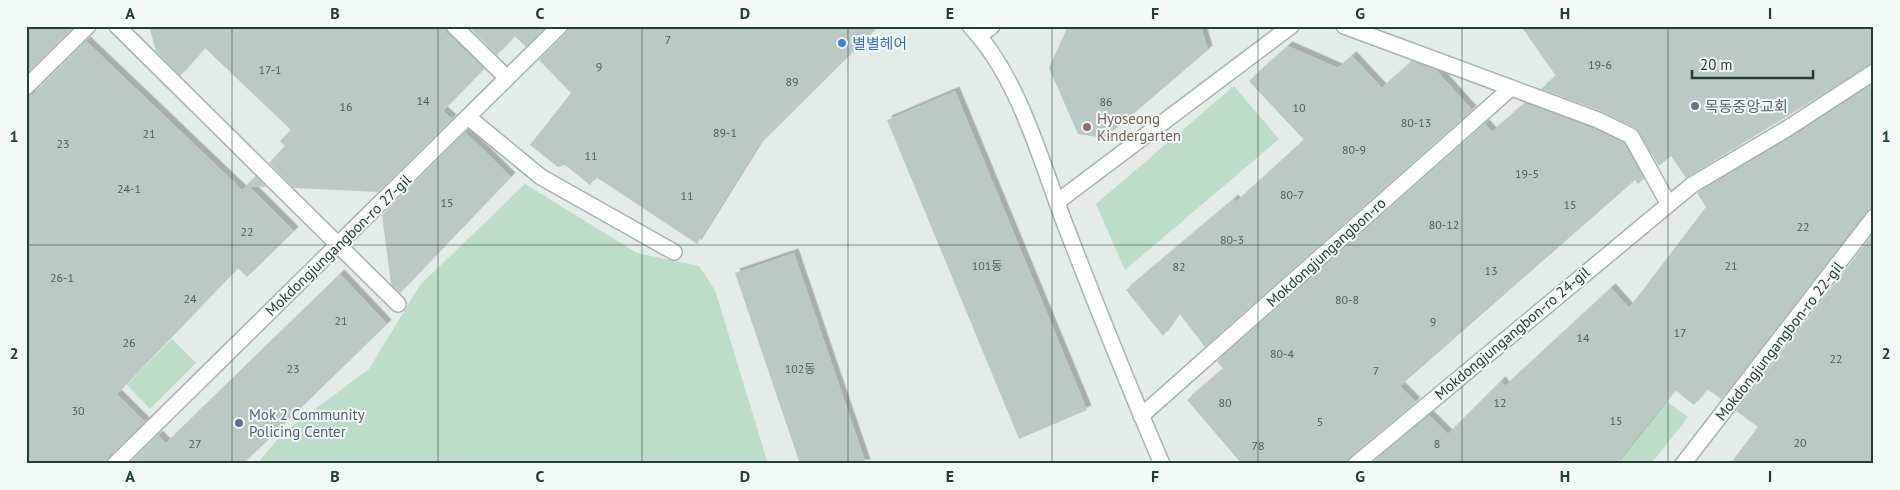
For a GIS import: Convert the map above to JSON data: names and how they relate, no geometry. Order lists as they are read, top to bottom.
{
  "streets": {
    "street": [
      "Mokdongjungangbon-ro 27-gil",
      "Mokdongjungangbon-ro",
      "Mokdongjungangbon-ro 24-gil",
      "Mokdongjungangbon-ro 22-gil"
    ]
  },
  "places": [
    "별별헤어",
    "목동중앙교회",
    "Hyoseong Kindergarten",
    "Mok 2 Community Policing Center"
  ],
  "house_numbers": [
    "7",
    "19-6",
    "9",
    "17-1",
    "89",
    "14",
    "86",
    "16",
    "10",
    "80-13",
    "89-1",
    "21",
    "23",
    "80-9",
    "11",
    "19-5",
    "24-1",
    "80-7",
    "11",
    "15",
    "15",
    "80-12",
    "22",
    "22",
    "80-3",
    "101동",
    "21",
    "82",
    "13",
    "26-1",
    "24",
    "80-8",
    "21",
    "9",
    "17",
    "14",
    "26",
    "80-4",
    "22",
    "23",
    "102동",
    "7",
    "80",
    "12",
    "30",
    "15",
    "5",
    "20",
    "27",
    "8",
    "78"
  ],
  "scale_bar": "20 m",
  "grid": {
    "columns": [
      "A",
      "B",
      "C",
      "D",
      "E",
      "F",
      "G",
      "H",
      "I"
    ],
    "rows": ["1", "2"]
  }
}
